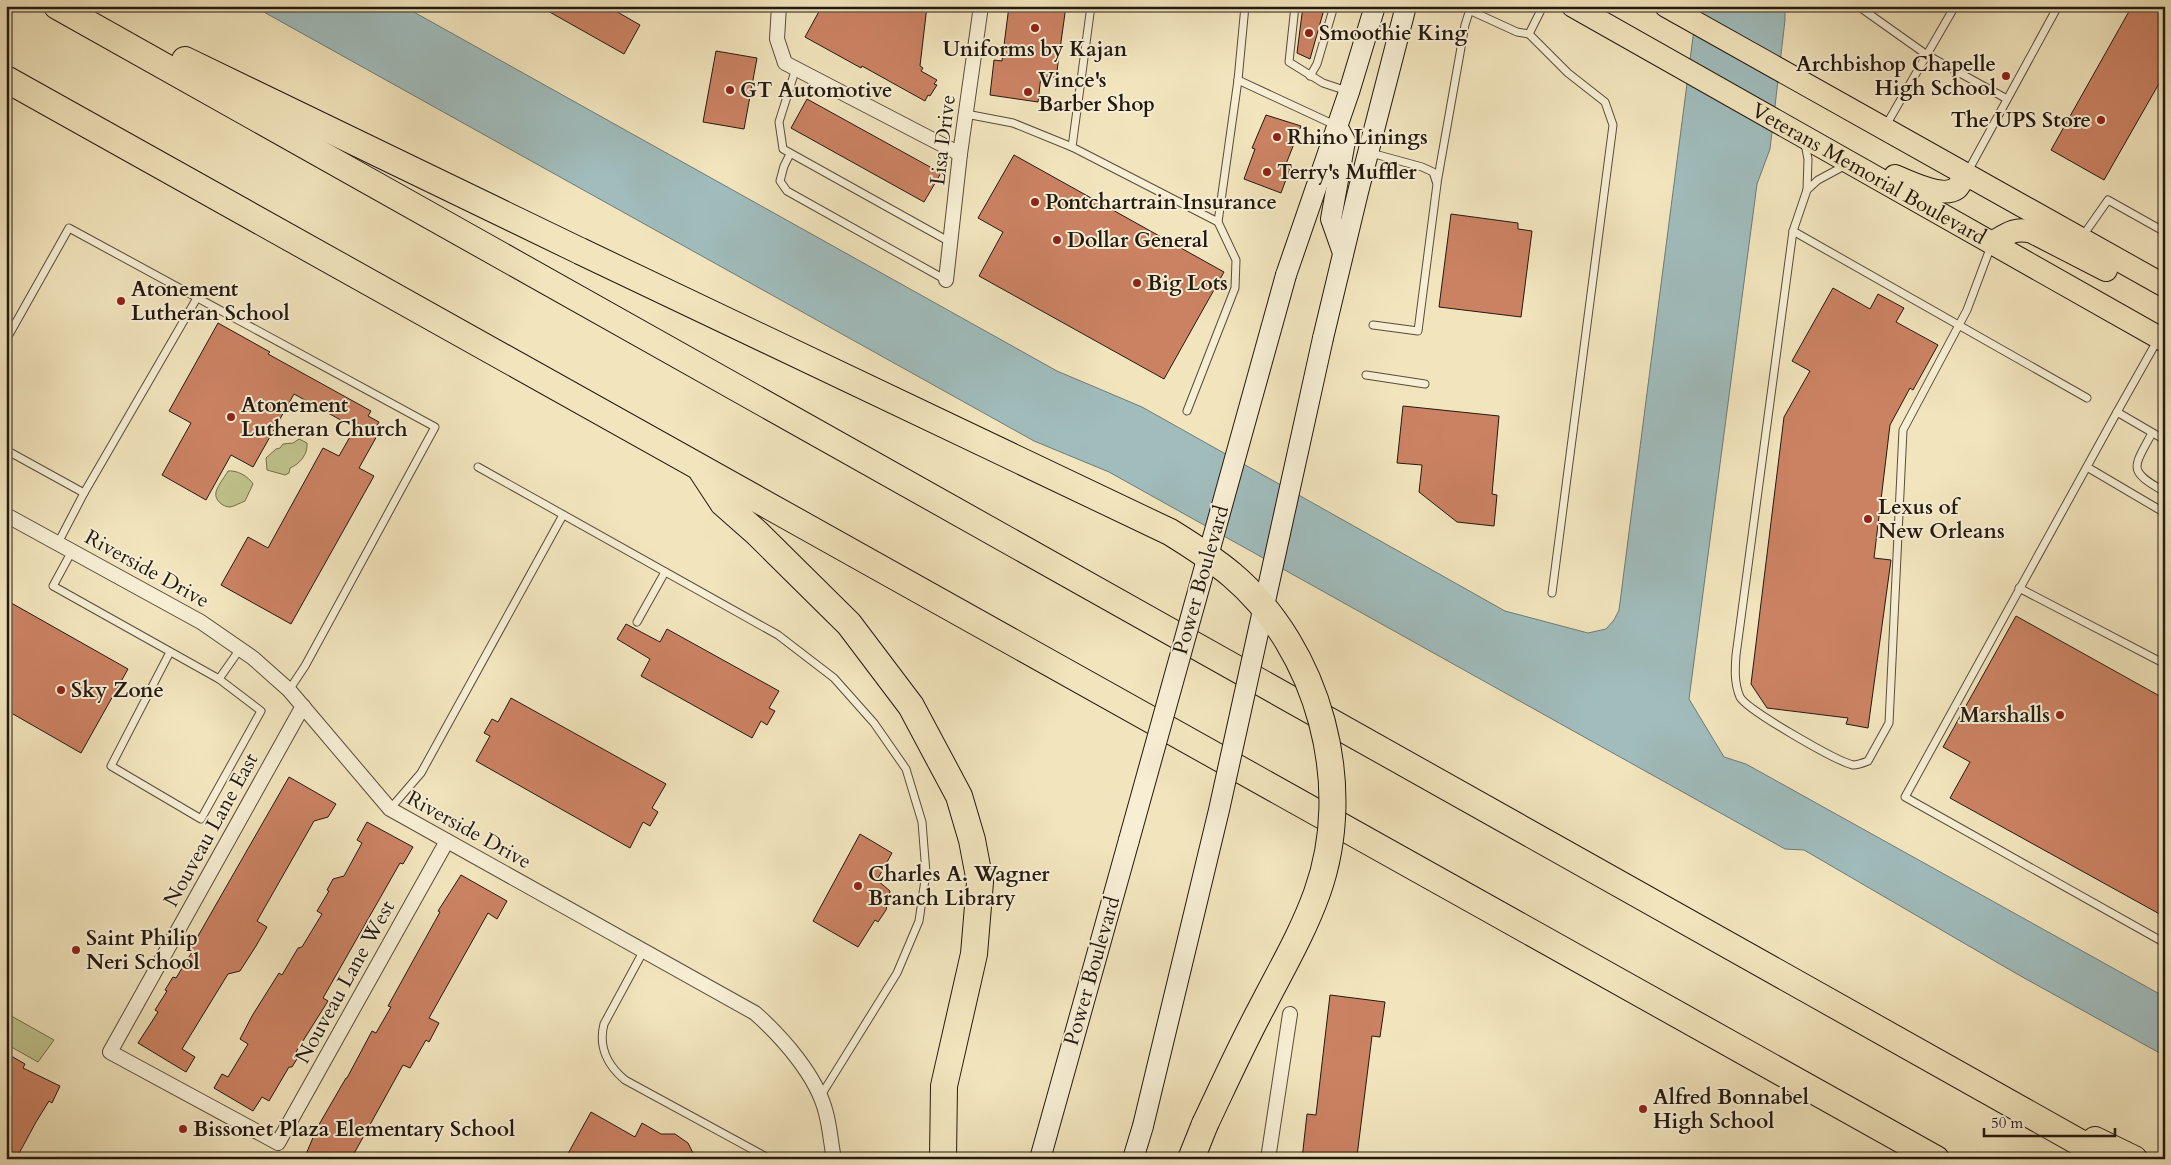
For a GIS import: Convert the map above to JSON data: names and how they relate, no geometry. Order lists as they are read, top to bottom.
{
  "streets": {
    "main road": ["Veterans Memorial Boulevard", "Power Boulevard"],
    "street": [
      "Lisa Drive",
      "Riverside Drive",
      "Nouveau Lane East",
      "Nouveau Lane West"
    ]
  },
  "crossings": [
    ["Riverside Drive", "Nouveau Lane East"],
    ["Riverside Drive", "Nouveau Lane West"],
    ["Nouveau Lane East", "Nouveau Lane West"]
  ],
  "places": [
    "Uniforms by Kajan",
    "Smoothie King",
    "Archbishop Chapelle High School",
    "GT Automotive",
    "Vince's Barber Shop",
    "The UPS Store",
    "Rhino Linings",
    "Terry's Muffler",
    "Pontchartrain Insurance",
    "Dollar General",
    "Big Lots",
    "Atonement Lutheran School",
    "Atonement Lutheran Church",
    "Lexus of New Orleans",
    "Sky Zone",
    "Marshalls",
    "Charles A. Wagner Branch Library",
    "Saint Philip Neri School",
    "Alfred Bonnabel High School",
    "Bissonet Plaza Elementary School"
  ],
  "scale_bar": "50 m"
}
